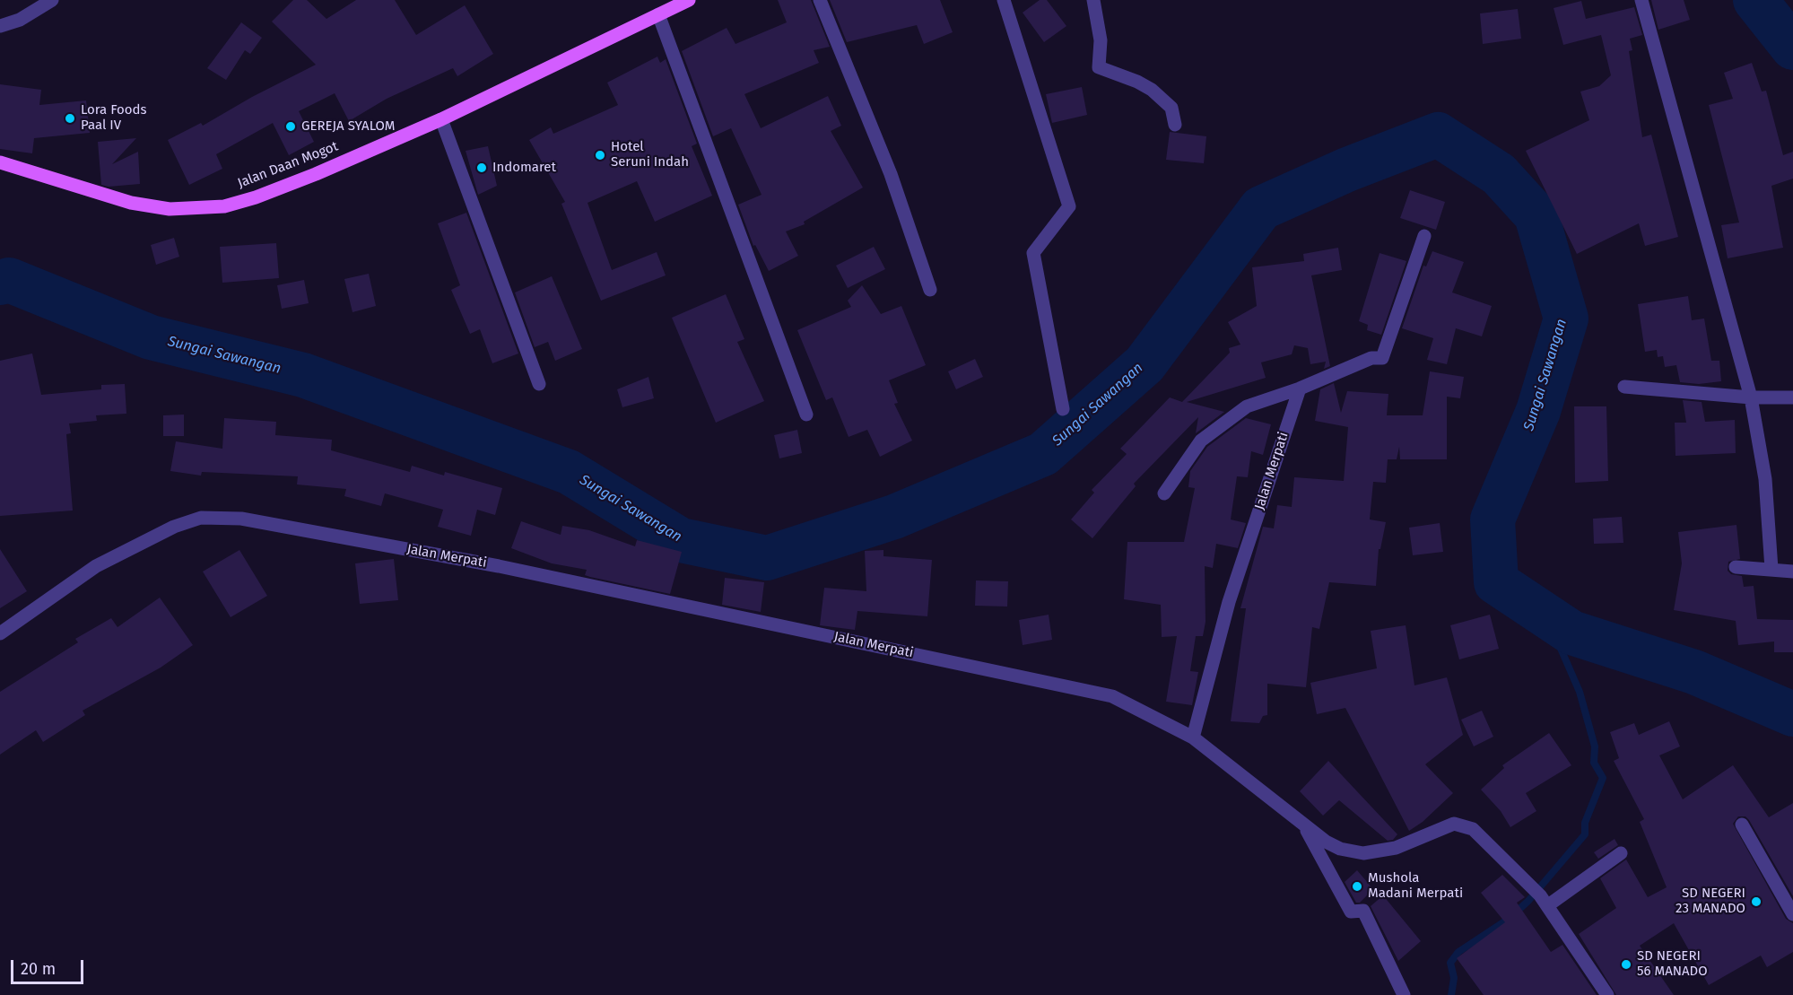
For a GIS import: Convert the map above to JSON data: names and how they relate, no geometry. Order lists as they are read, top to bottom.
{
  "streets": {
    "main road": ["Jalan Daan Mogot"],
    "street": ["Jalan Merpati"]
  },
  "water": ["Sungai Sawangan"],
  "places": [
    "Lora Foods Paal IV",
    "GEREJA SYALOM",
    "Hotel Seruni Indah",
    "Indomaret",
    "Mushola Madani Merpati",
    "SD NEGERI 23 MANADO",
    "SD NEGERI 56 MANADO"
  ],
  "scale_bar": "20 m"
}
